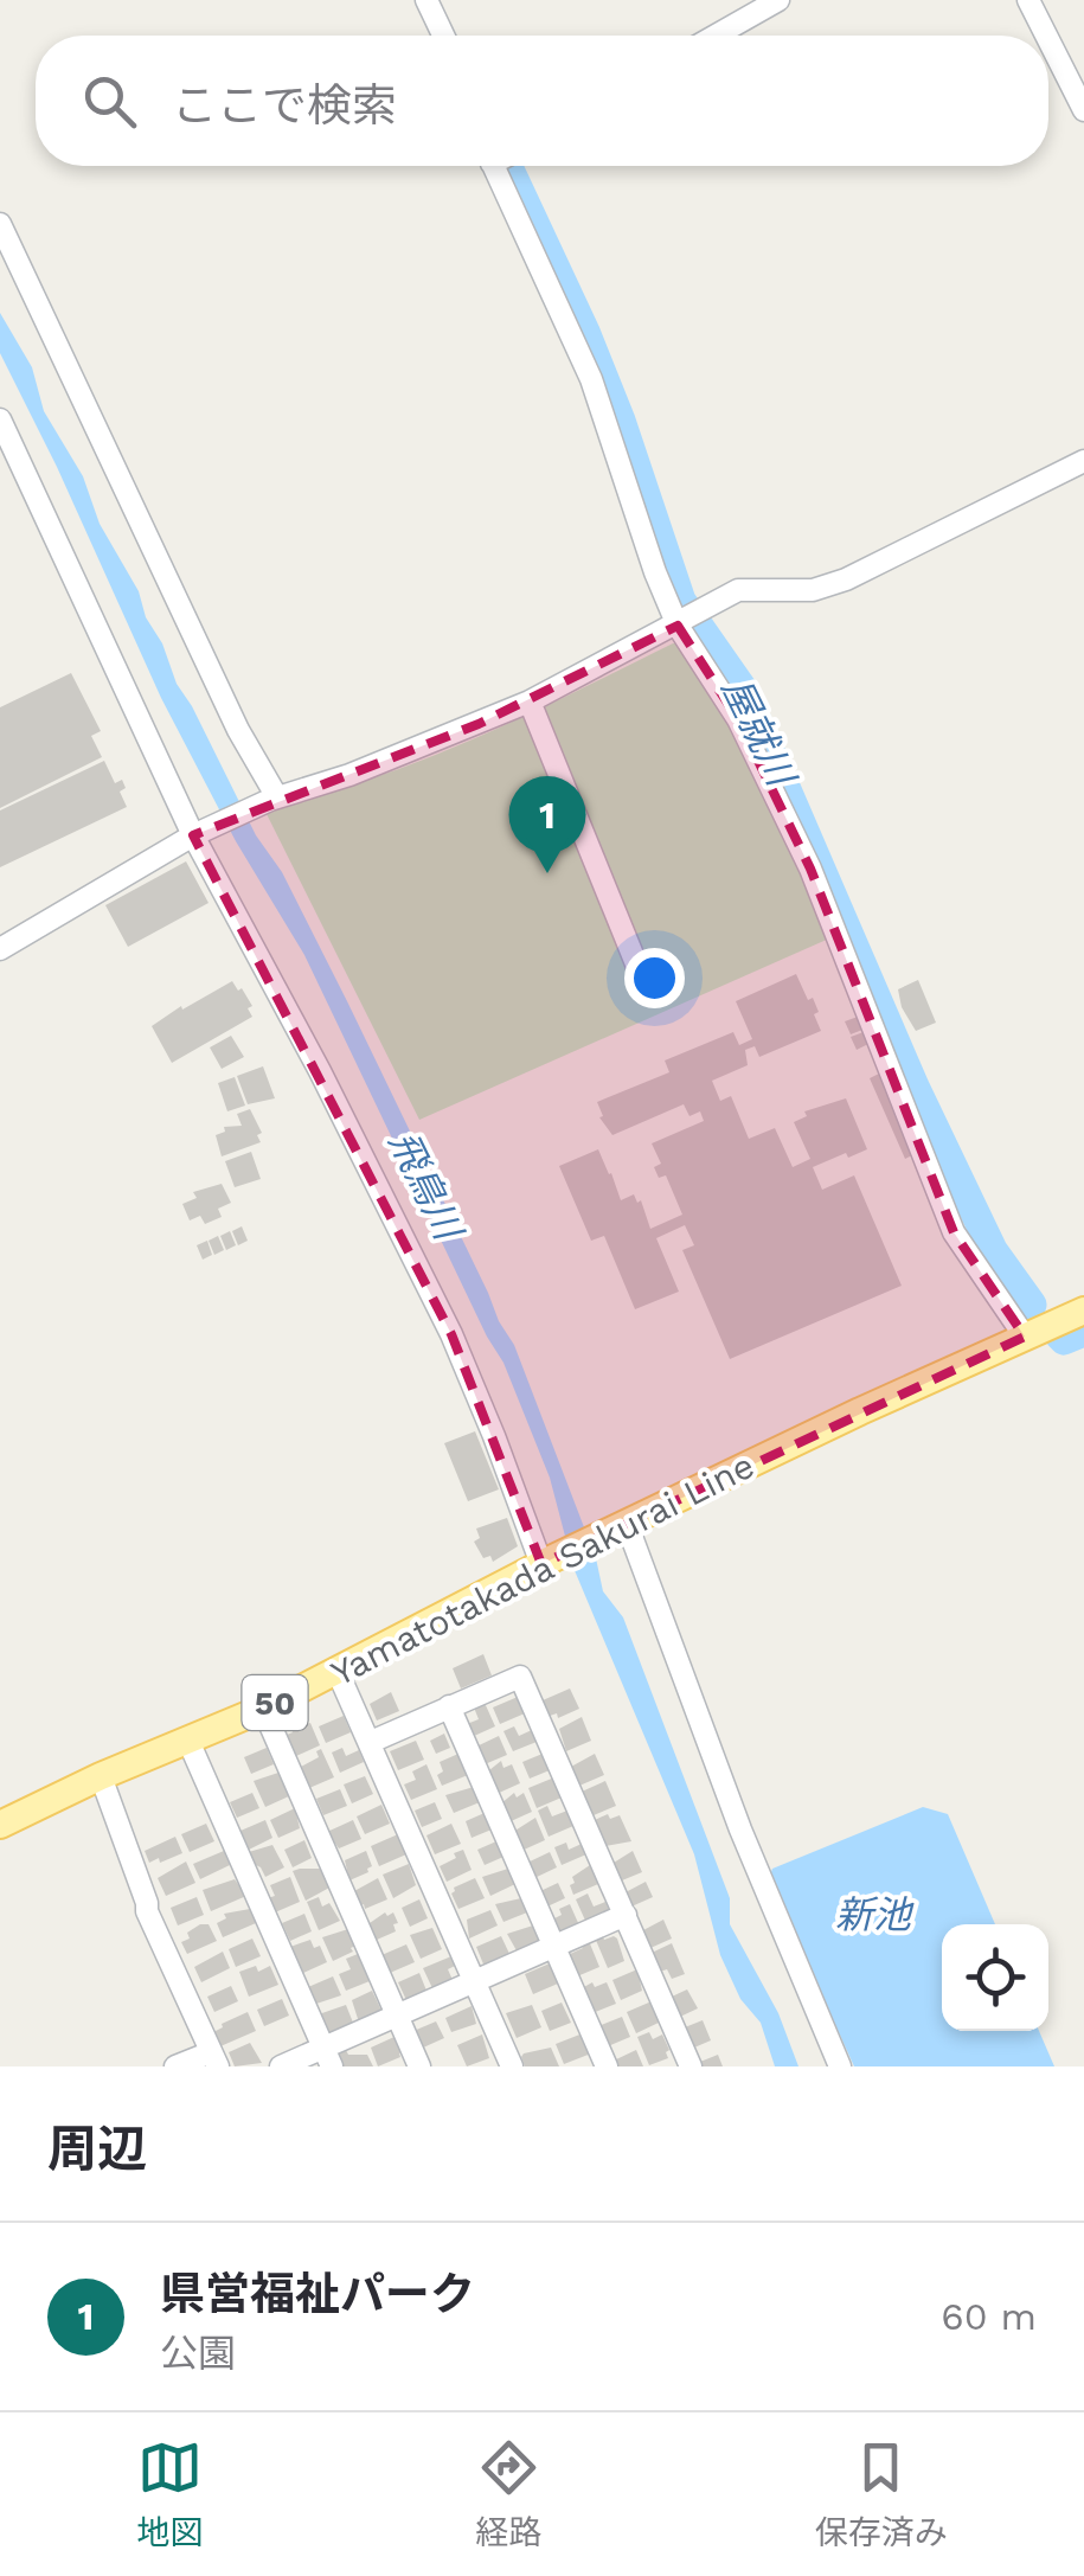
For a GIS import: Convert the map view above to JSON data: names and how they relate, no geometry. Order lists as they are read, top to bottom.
{
  "streets": {
    "main road": ["Yamatotakada Sakurai Line", "50"]
  },
  "water": ["屋就川", "飛鳥川", "新池"],
  "page": {
    "search": "ここで検索",
    "pins": "1",
    "heading": "周辺",
    "list": [
      {
        "mark": "1",
        "name": "県営福祉パーク",
        "note": "公園",
        "value": "60 m"
      }
    ],
    "nav": ["地図", "経路", "保存済み"]
  }
}
